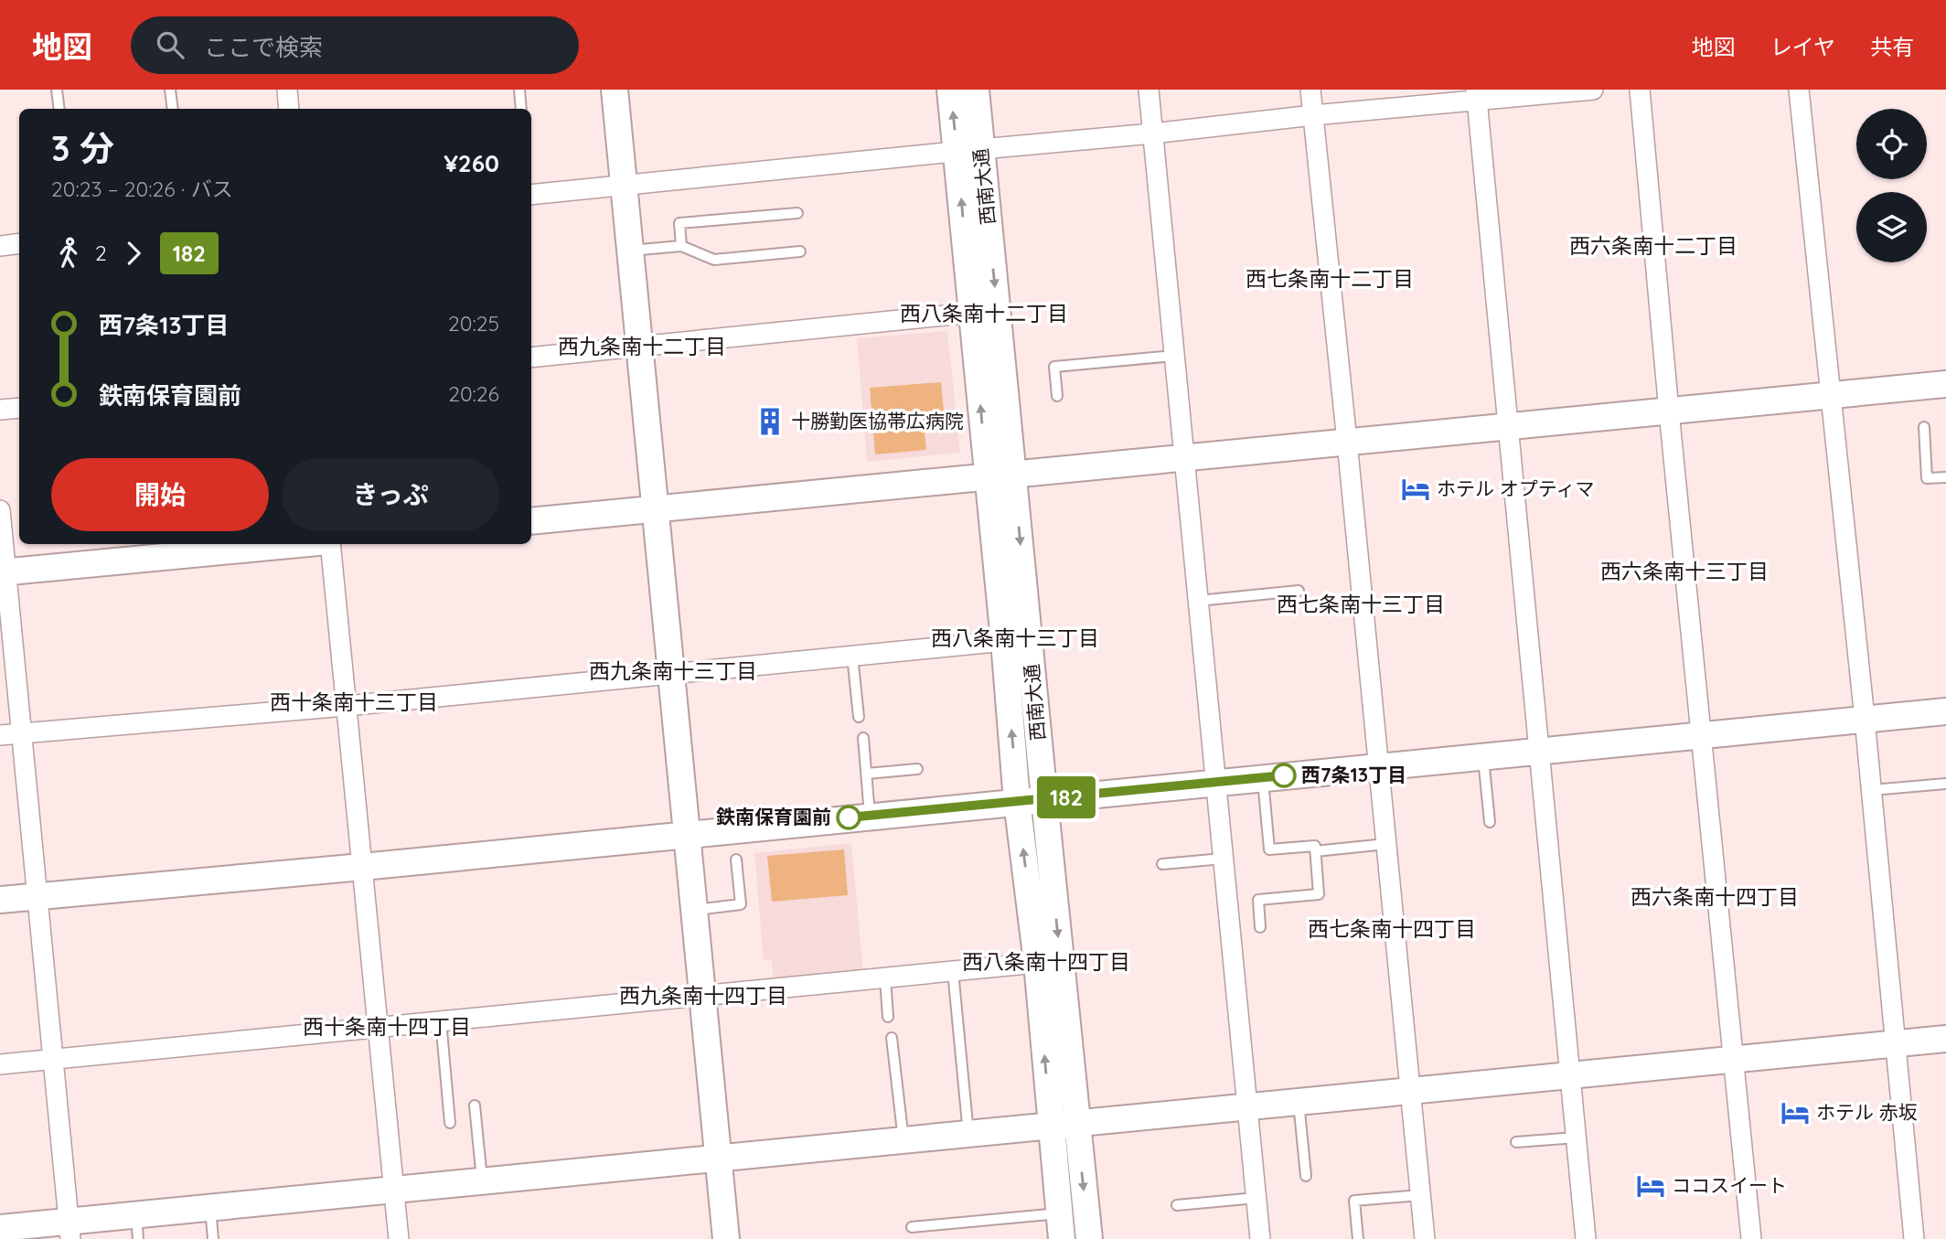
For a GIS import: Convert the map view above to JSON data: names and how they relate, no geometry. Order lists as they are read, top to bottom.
{
  "streets": {
    "street": ["西南大通"]
  },
  "districts": [
    "西六条南十二丁目",
    "西七条南十二丁目",
    "西八条南十二丁目",
    "西九条南十二丁目",
    "西六条南十三丁目",
    "西七条南十三丁目",
    "西八条南十三丁目",
    "西九条南十三丁目",
    "西十条南十三丁目",
    "西六条南十四丁目",
    "西七条南十四丁目",
    "西八条南十四丁目",
    "西九条南十四丁目",
    "西十条南十四丁目"
  ],
  "places": {
    "building": ["十勝勤医協帯広病院"],
    "hotel": ["ホテル オプティマ", "ホテル 赤坂", "ココスイート"],
    "other": ["西7条13丁目", "鉄南保育園前"]
  },
  "lines": ["bus line 182"],
  "page": {
    "header": "地図",
    "search": "ここで検索",
    "nav": ["地図", "レイヤ", "共有"],
    "on_map": "182",
    "heading": ["3 分", "20:23 – 20:26 · バス", "¥260"],
    "legs": ["2", "182"],
    "list": [
      {
        "name": "西7条13丁目",
        "value": "20:25"
      },
      {
        "name": "鉄南保育園前",
        "value": "20:26"
      }
    ],
    "buttons": ["開始", "きっぷ"]
  }
}
